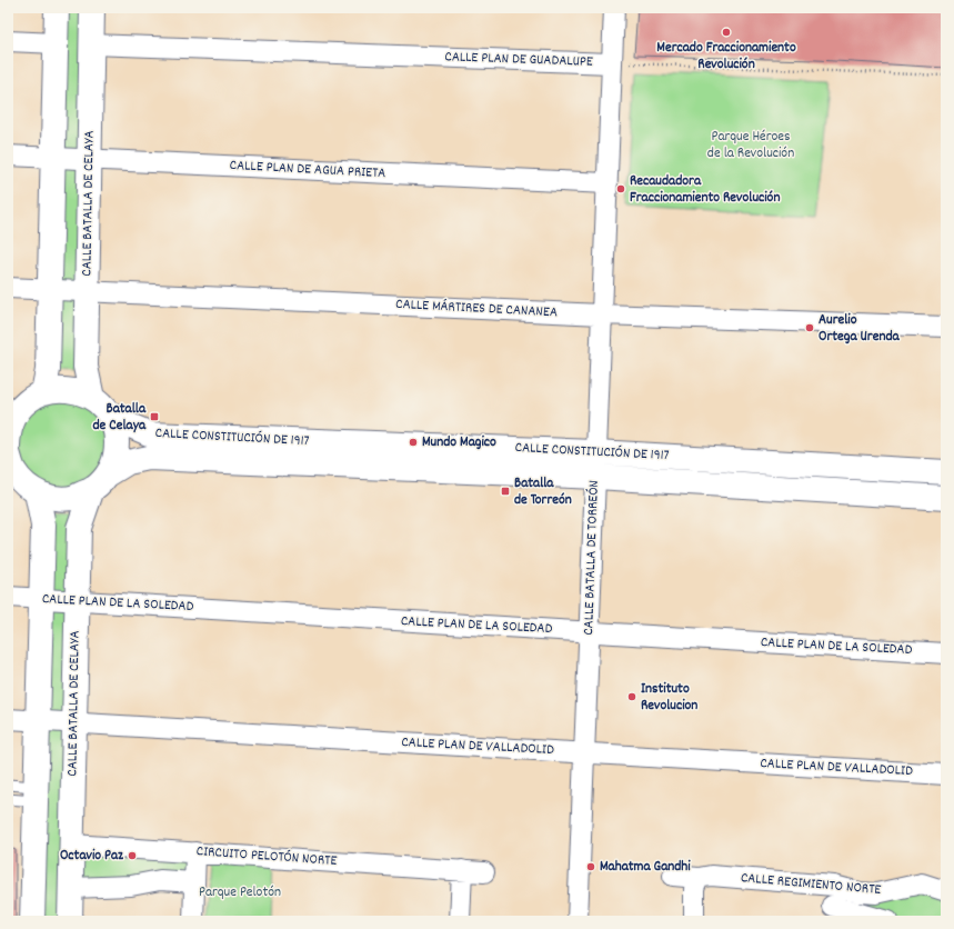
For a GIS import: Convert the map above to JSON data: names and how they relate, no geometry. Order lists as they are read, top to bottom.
{
  "streets": {
    "street": [
      "CALLE PLAN DE GUADALUPE",
      "CALLE PLAN DE AGUA PRIETA",
      "CALLE BATALLA DE CELAYA",
      "CALLE MÁRTIRES DE CANANEA",
      "CALLE CONSTITUCIÓN DE 1917",
      "CALLE BATALLA DE TORREÓN",
      "CALLE PLAN DE LA SOLEDAD",
      "CALLE PLAN DE VALLADOLID",
      "CIRCUITO PELOTÓN NORTE",
      "CALLE REGIMIENTO NORTE"
    ]
  },
  "crossings": [
    ["CALLE PLAN DE GUADALUPE", "CALLE BATALLA DE CELAYA"],
    ["CALLE PLAN DE GUADALUPE", "CALLE BATALLA DE TORREÓN"],
    ["CALLE PLAN DE AGUA PRIETA", "CALLE BATALLA DE CELAYA"],
    ["CALLE PLAN DE AGUA PRIETA", "CALLE BATALLA DE TORREÓN"],
    ["CALLE BATALLA DE CELAYA", "CALLE MÁRTIRES DE CANANEA"],
    ["CALLE BATALLA DE CELAYA", "CALLE CONSTITUCIÓN DE 1917"],
    ["CALLE BATALLA DE CELAYA", "CALLE PLAN DE LA SOLEDAD"],
    ["CALLE BATALLA DE CELAYA", "CALLE PLAN DE VALLADOLID"],
    ["CALLE BATALLA DE CELAYA", "CIRCUITO PELOTÓN NORTE"],
    ["CALLE MÁRTIRES DE CANANEA", "CALLE BATALLA DE TORREÓN"],
    ["CALLE CONSTITUCIÓN DE 1917", "CALLE BATALLA DE TORREÓN"],
    ["CALLE BATALLA DE TORREÓN", "CALLE PLAN DE LA SOLEDAD"],
    ["CALLE BATALLA DE TORREÓN", "CALLE PLAN DE VALLADOLID"]
  ],
  "parks": ["Parque Héroes de la Revolución", "Parque Pelotón"],
  "places": {
    "other": [
      "Mercado Fraccionamiento Revolución",
      "Recaudadora Fraccionamiento Revolución",
      "Aurelio Ortega Urenda",
      "Mundo Magico",
      "Instituto Revolucion",
      "Octavio Paz",
      "Mahatma Gandhi"
    ],
    "transit": ["Batalla de Celaya", "Batalla de Torreón"]
  }
}
